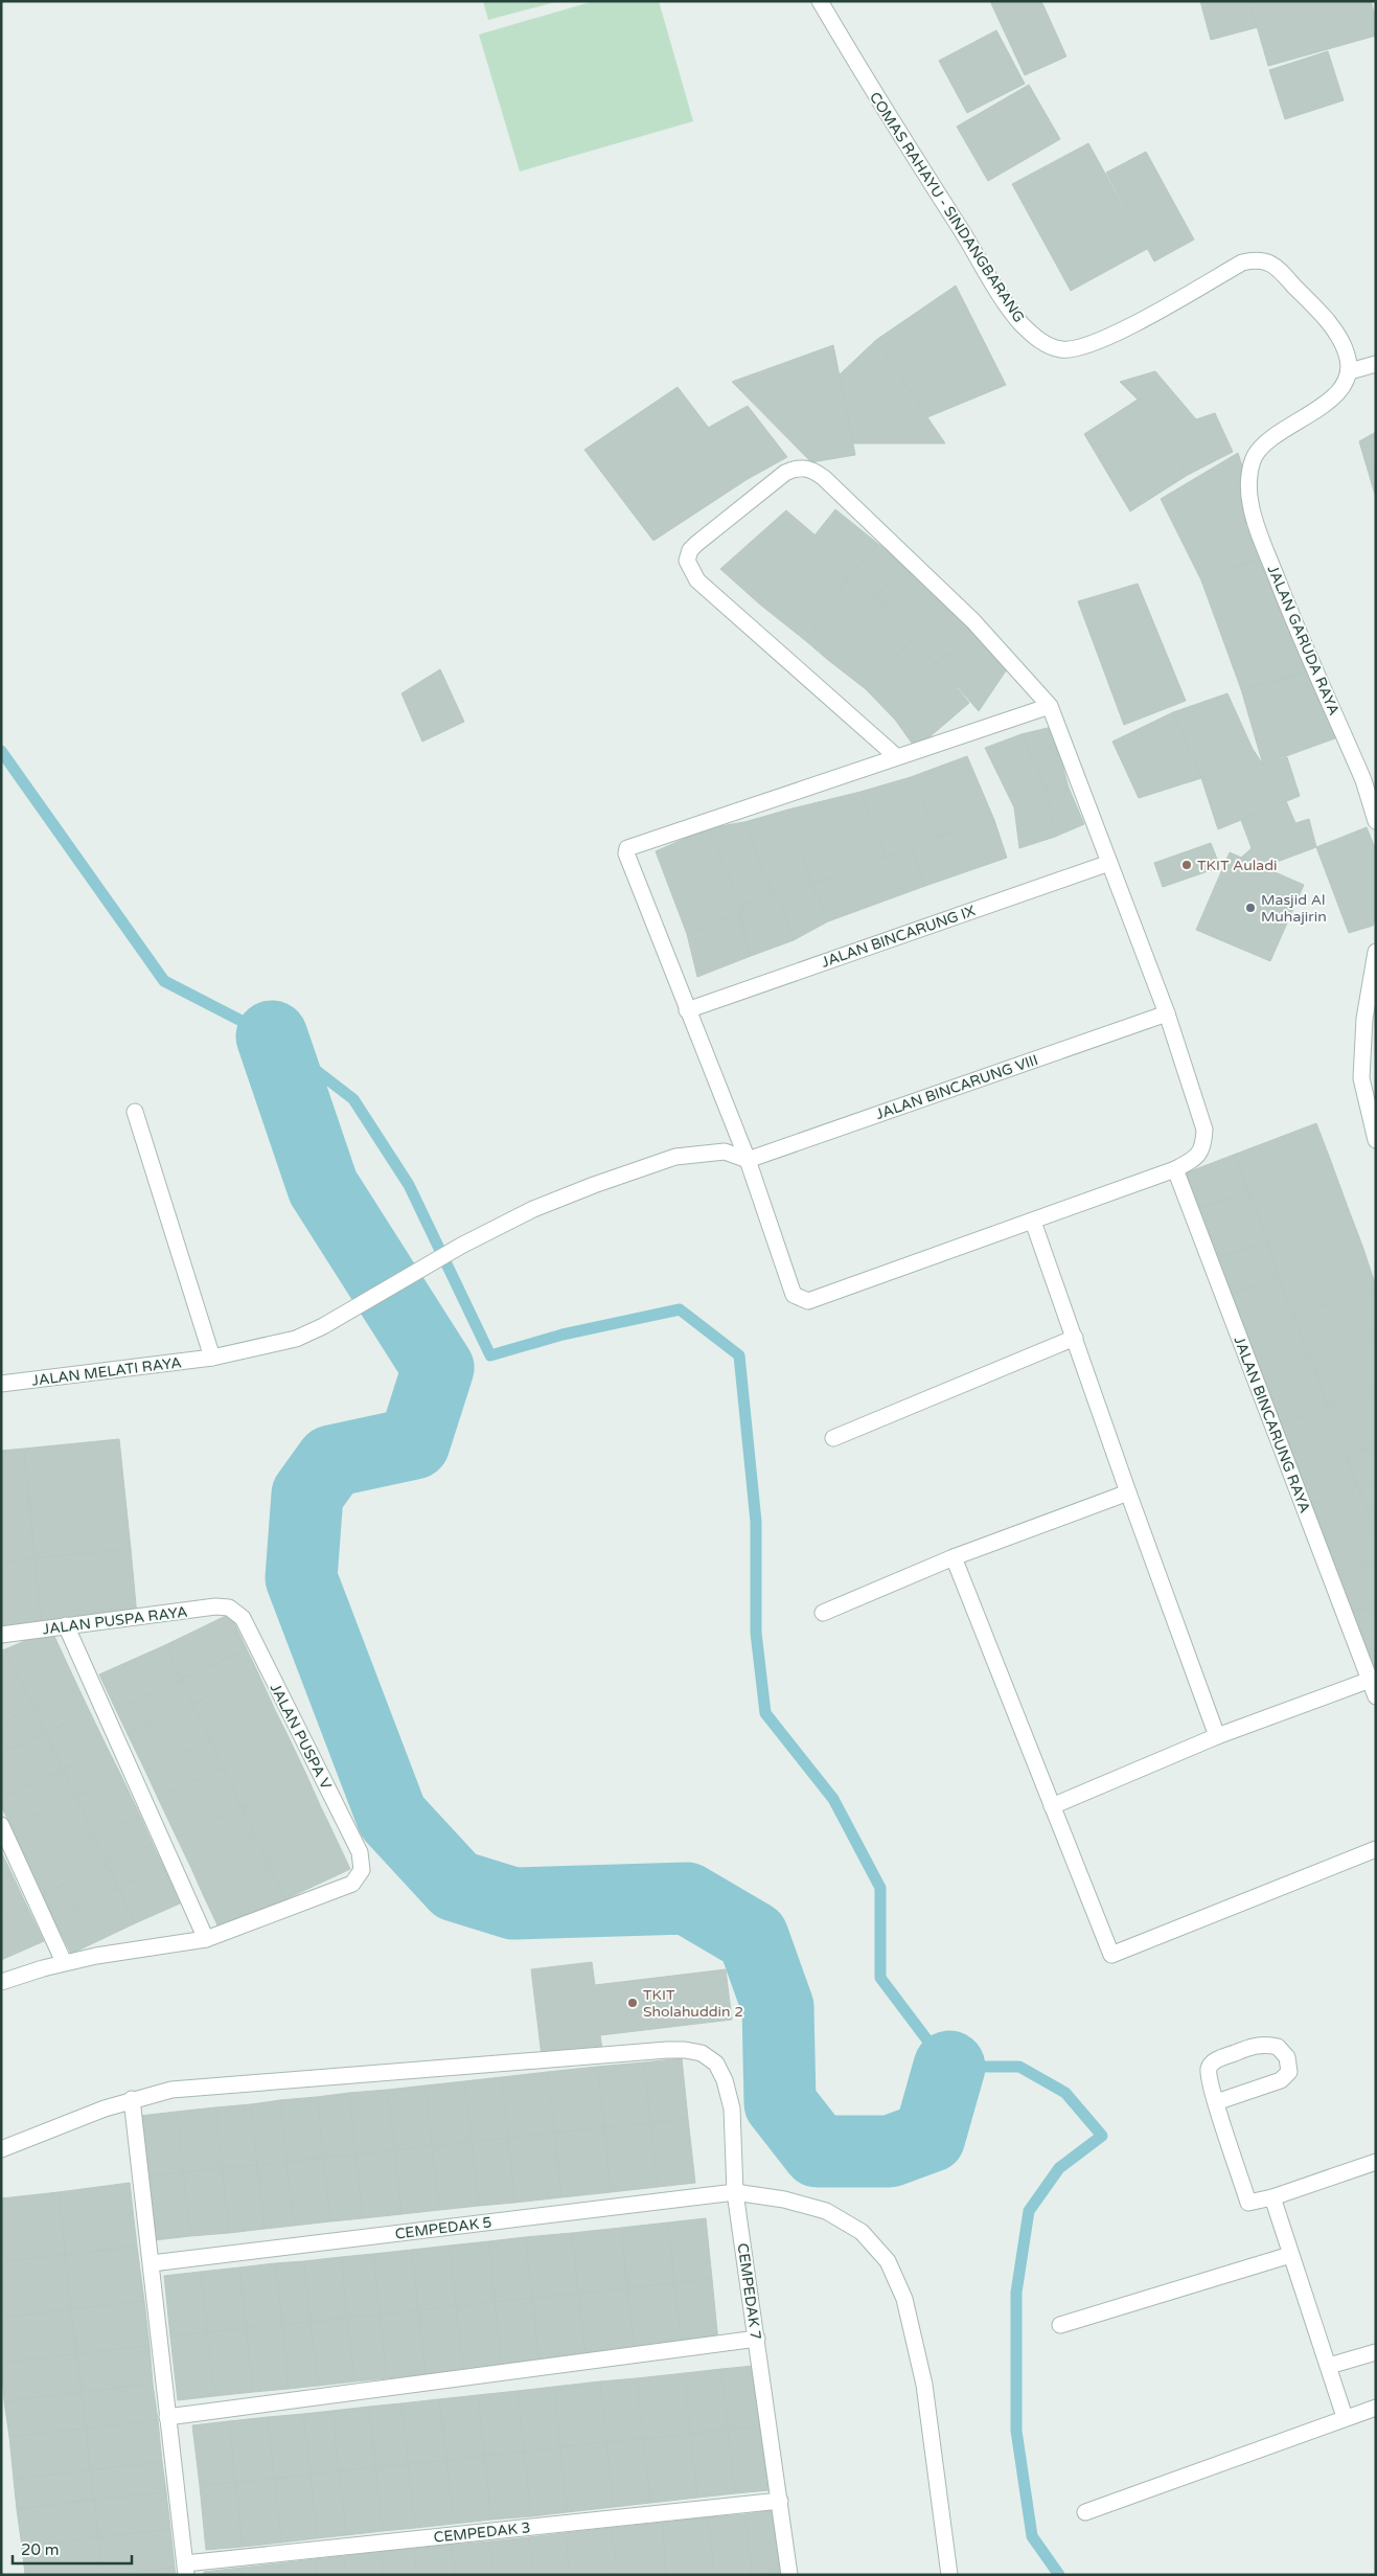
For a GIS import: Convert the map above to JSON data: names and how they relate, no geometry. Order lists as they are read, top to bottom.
{
  "streets": {
    "street": [
      "COMAS RAHAYU - SINDANGBARANG",
      "JALAN GARUDA RAYA",
      "JALAN BINCARUNG IX",
      "JALAN BINCARUNG VIII",
      "JALAN MELATI RAYA",
      "JALAN BINCARUNG RAYA",
      "JALAN PUSPA RAYA",
      "JALAN PUSPA V",
      "CEMPEDAK 5",
      "CEMPEDAK 7",
      "CEMPEDAK 3"
    ]
  },
  "crossings": [
    ["COMAS RAHAYU - SINDANGBARANG", "JALAN GARUDA RAYA"],
    ["JALAN BINCARUNG VIII", "JALAN MELATI RAYA"],
    ["JALAN PUSPA RAYA", "JALAN PUSPA V"],
    ["CEMPEDAK 5", "CEMPEDAK 7"],
    ["CEMPEDAK 7", "CEMPEDAK 3"]
  ],
  "places": ["TKIT Auladi", "Masjid Al Muhajirin", "TKIT Sholahuddin 2"],
  "scale_bar": "20 m"
}
